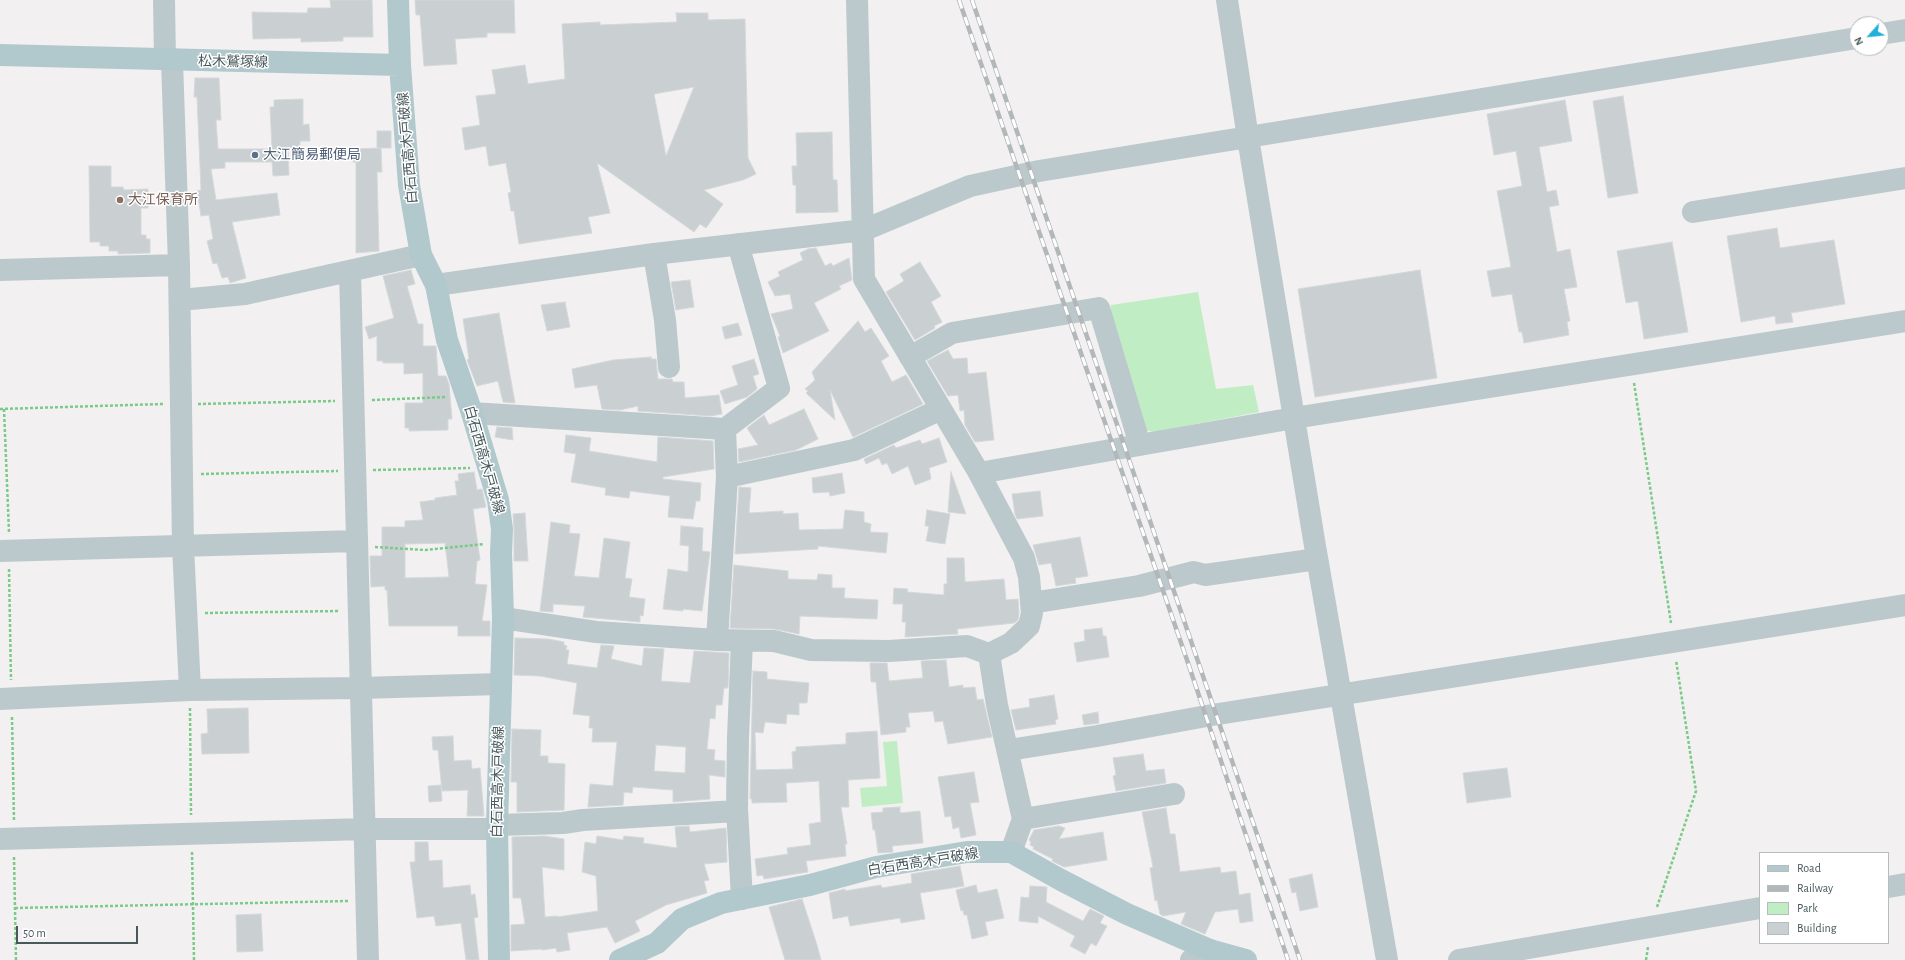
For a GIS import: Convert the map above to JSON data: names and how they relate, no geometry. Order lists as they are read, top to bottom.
{
  "streets": {
    "main road": ["松木鷲塚線", "白石西高木戸破線"]
  },
  "crossings": [
    ["松木鷲塚線", "白石西高木戸破線"]
  ],
  "places": ["大江簡易郵便局", "大江保育所"],
  "legend": [
    "Road",
    "Railway",
    "Park",
    "Building"
  ],
  "scale_bar": "50 m",
  "north": "bottom left"
}
